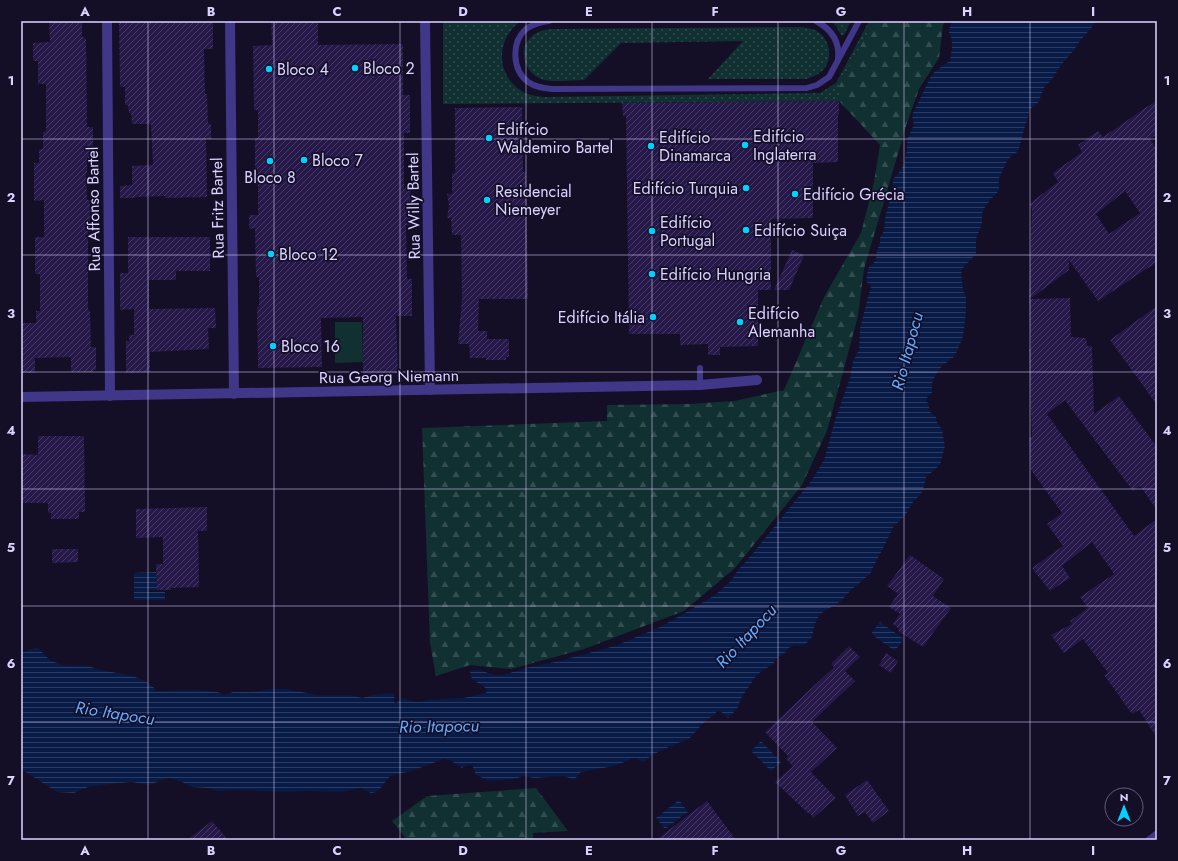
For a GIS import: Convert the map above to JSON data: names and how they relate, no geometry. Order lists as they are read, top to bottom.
{
  "streets": {
    "street": [
      "Rua Willy Bartel",
      "Rua Fritz Bartel",
      "Rua Affonso Bartel",
      "Rua Georg Niemann"
    ]
  },
  "crossings": [
    ["Rua Willy Bartel", "Rua Georg Niemann"],
    ["Rua Fritz Bartel", "Rua Georg Niemann"],
    ["Rua Affonso Bartel", "Rua Georg Niemann"]
  ],
  "water": ["Rio Itapocu"],
  "places": [
    "Bloco 2",
    "Bloco 4",
    "Edifício Waldemiro Bartel",
    "Edifício Inglaterra",
    "Edifício Dinamarca",
    "Bloco 7",
    "Bloco 8",
    "Edifício Turquia",
    "Edifício Grécia",
    "Residencial Niemeyer",
    "Edifício Suiça",
    "Edifício Portugal",
    "Bloco 12",
    "Edifício Hungria",
    "Edifício Itália",
    "Edifício Alemanha",
    "Bloco 16"
  ],
  "north": "top",
  "grid": {
    "columns": [
      "A",
      "B",
      "C",
      "D",
      "E",
      "F",
      "G",
      "H",
      "I"
    ],
    "rows": [
      "1",
      "2",
      "3",
      "4",
      "5",
      "6",
      "7"
    ]
  }
}
